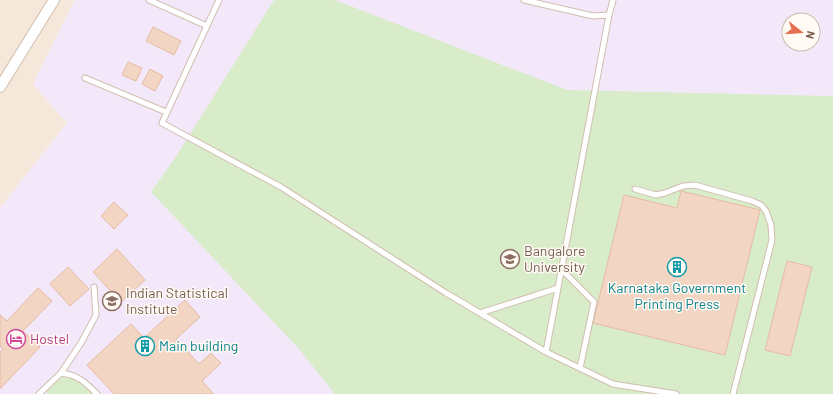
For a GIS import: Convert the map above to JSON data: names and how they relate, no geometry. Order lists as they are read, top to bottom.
{
  "places": {
    "school or university": ["Bangalore University", "Indian Statistical Institute"],
    "building": ["Karnataka Government Printing Press", "Main building"],
    "hotel": ["Hostel"]
  },
  "north": "right"
}
